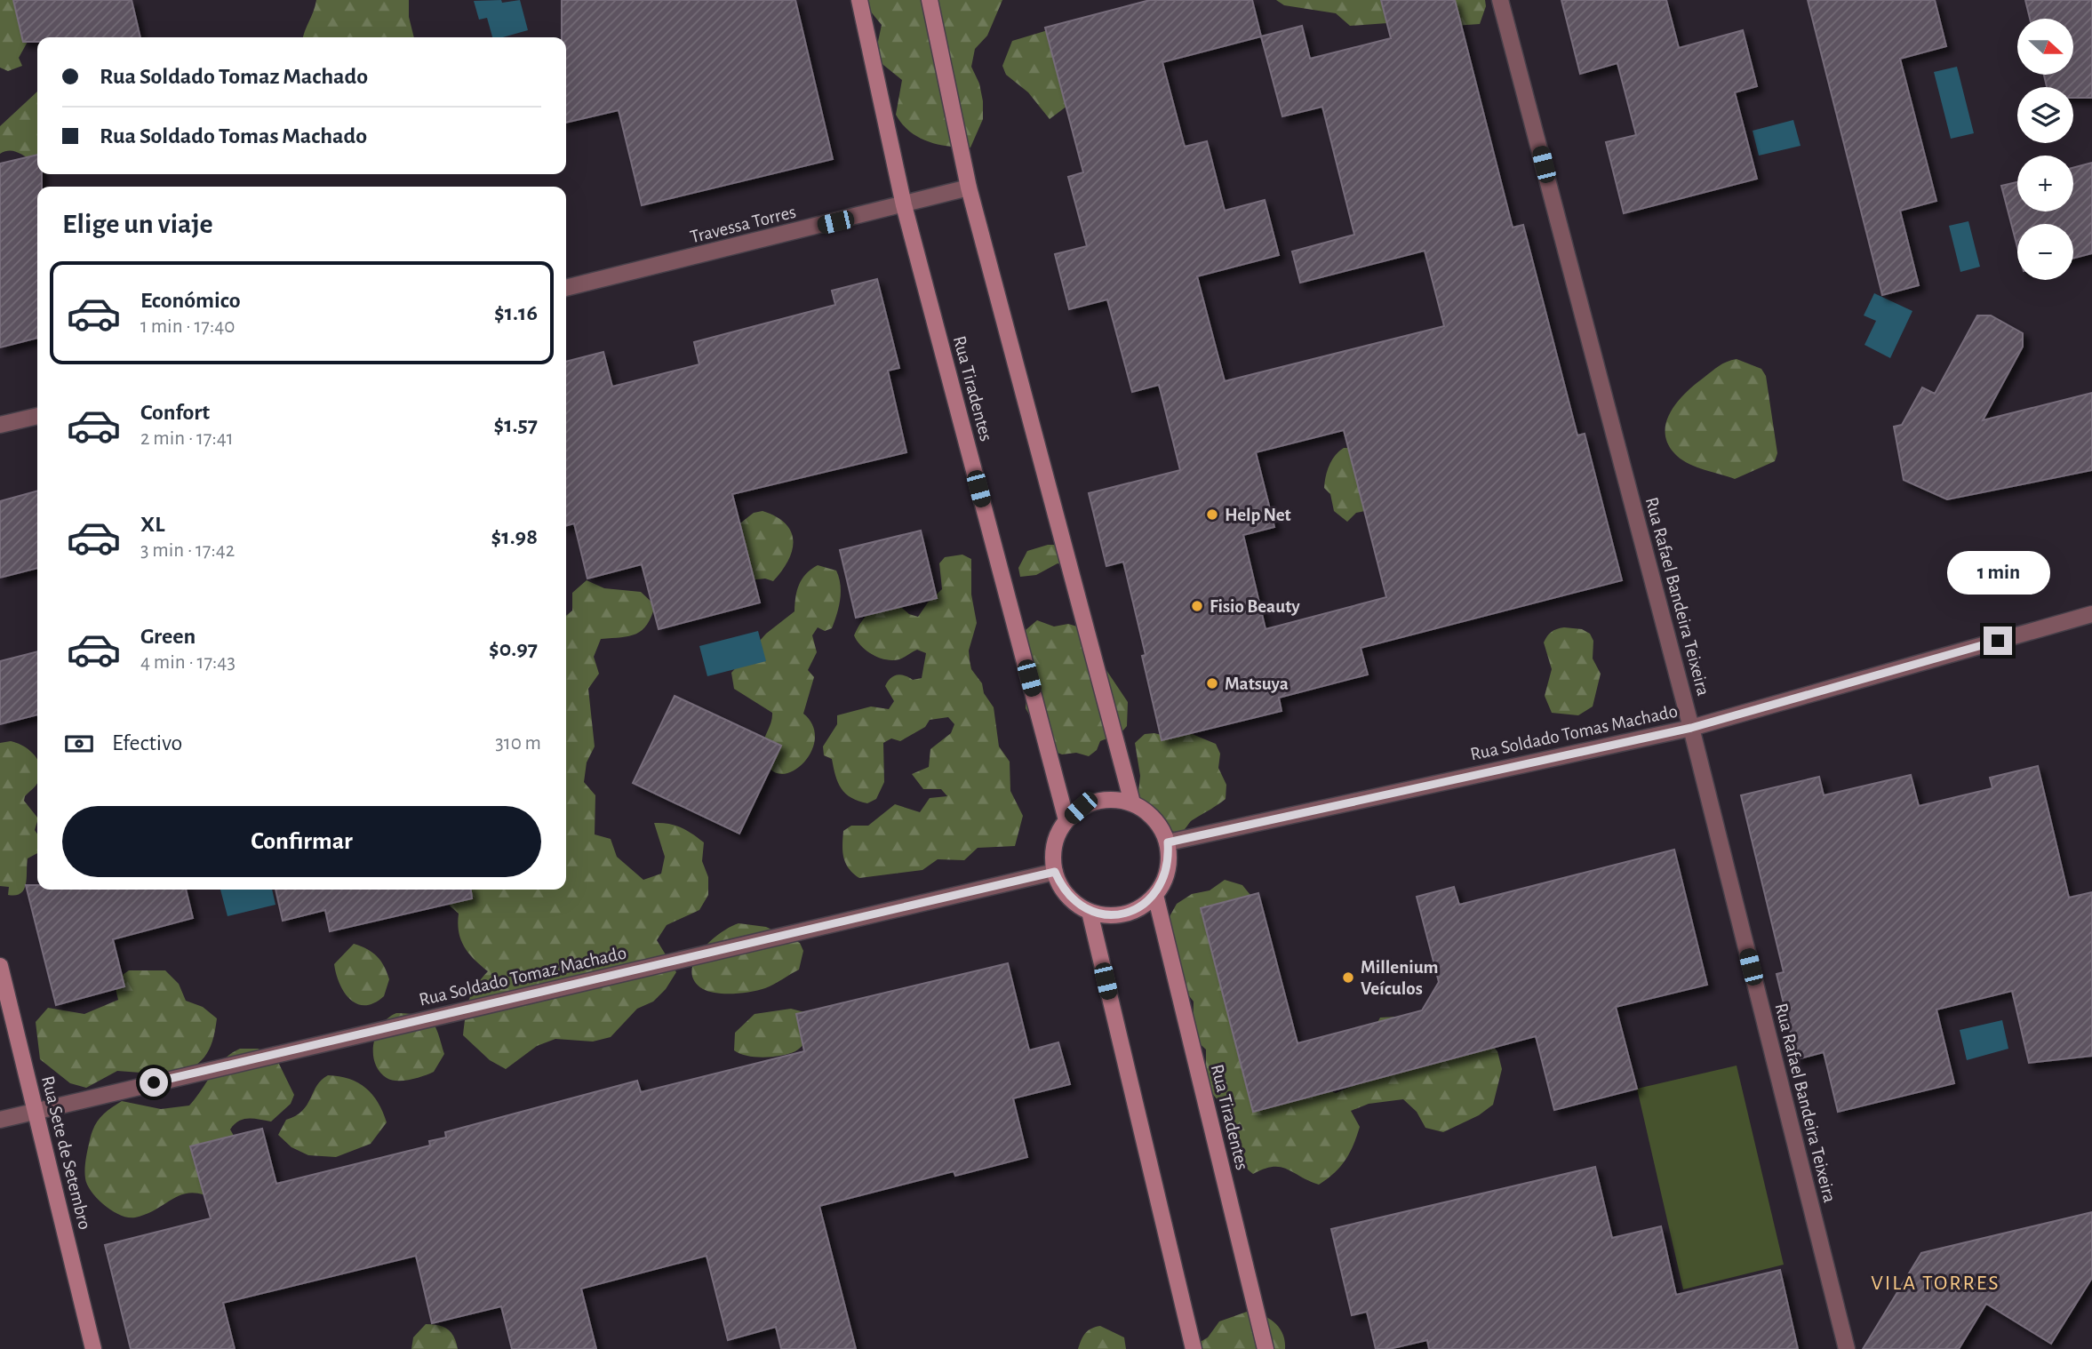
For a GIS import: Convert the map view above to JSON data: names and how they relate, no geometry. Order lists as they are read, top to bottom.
{
  "streets": {
    "main road": ["Rua Tiradentes", "Rua Sete de Setembro"],
    "street": [
      "Travessa Torres",
      "Rua Rafael Bandeira Teixeira",
      "Rua Soldado Tomas Machado",
      "Rua Soldado Tomaz Machado"
    ]
  },
  "crossings": [
    ["Travessa Torres", "Rua Tiradentes"],
    ["Rua Tiradentes", "Rua Soldado Tomas Machado"],
    ["Rua Tiradentes", "Rua Soldado Tomaz Machado"],
    ["Rua Rafael Bandeira Teixeira", "Rua Soldado Tomas Machado"],
    ["Rua Soldado Tomas Machado", "Rua Soldado Tomaz Machado"],
    ["Rua Soldado Tomaz Machado", "Rua Sete de Setembro"]
  ],
  "districts": ["VILA TORRES"],
  "places": [
    "Help Net",
    "Fisio Beauty",
    "Matsuya",
    "Millenium Veículos"
  ],
  "north": "right",
  "page": {
    "map_buttons": ["+", "−"],
    "banner": ["Rua Soldado Tomaz Machado", "Rua Soldado Tomas Machado"],
    "heading": "Elige un viaje",
    "list": [
      {
        "name": "Económico",
        "note": "1 min · 17:40",
        "value": "$1.16"
      },
      {
        "name": "Confort",
        "note": "2 min · 17:41",
        "value": "$1.57"
      },
      {
        "name": "XL",
        "note": "3 min · 17:42",
        "value": "$1.98"
      },
      {
        "name": "Green",
        "note": "4 min · 17:43",
        "value": "$0.97"
      }
    ],
    "bubble": "1 min",
    "pay": ["Efectivo", "310 m"],
    "buttons": "Confirmar"
  }
}
